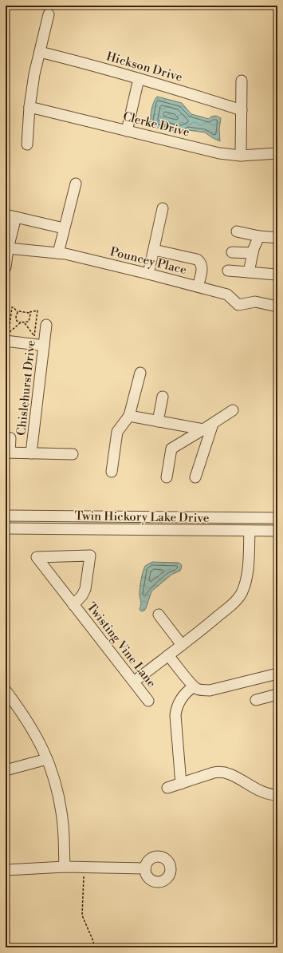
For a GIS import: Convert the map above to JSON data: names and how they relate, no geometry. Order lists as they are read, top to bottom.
{
  "streets": {
    "street": [
      "Hickson Drive",
      "Clerke Drive",
      "Pouncey Place",
      "Chislehurst Drive",
      "Twin Hickory Lake Drive",
      "Twisting Vine Lane"
    ]
  }
}
